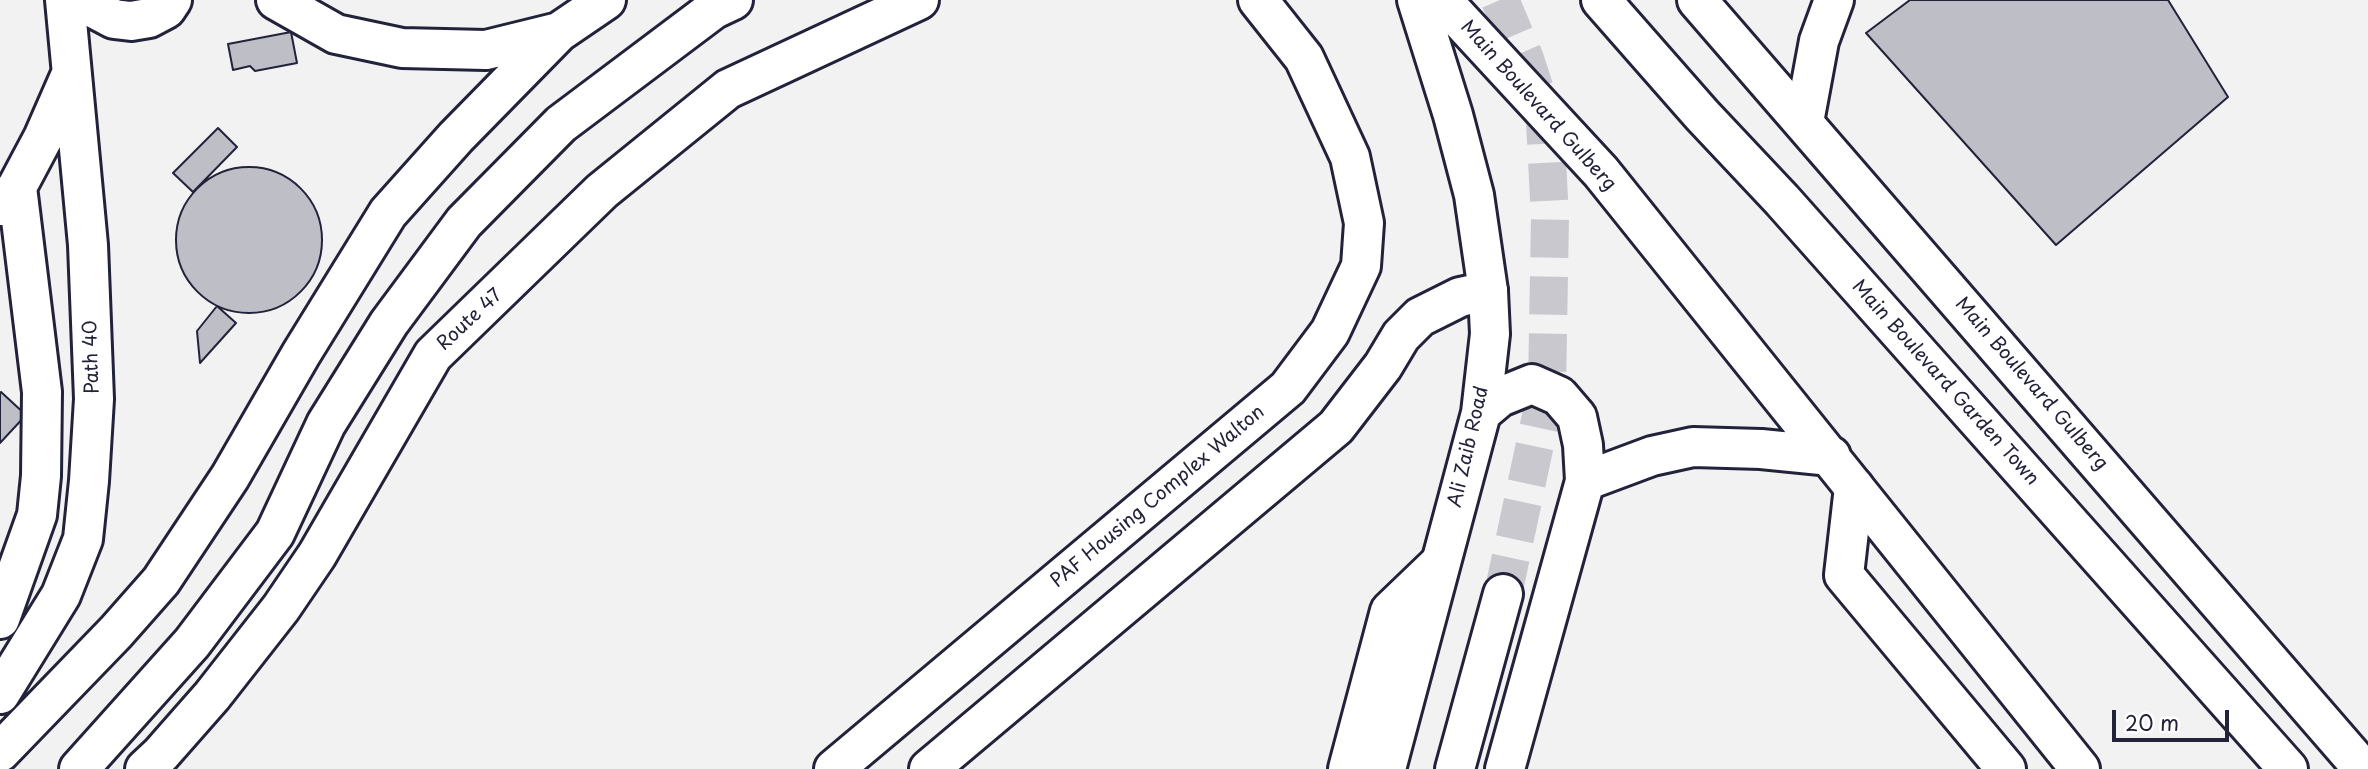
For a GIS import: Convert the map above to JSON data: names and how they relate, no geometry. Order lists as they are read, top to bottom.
{
  "streets": {
    "street": [
      "Main Boulevard Gulberg",
      "Route 47",
      "Path 40",
      "Main Boulevard Garden Town",
      "Ali Zaib Road",
      "PAF Housing Complex Walton"
    ]
  },
  "scale_bar": "20 m"
}
